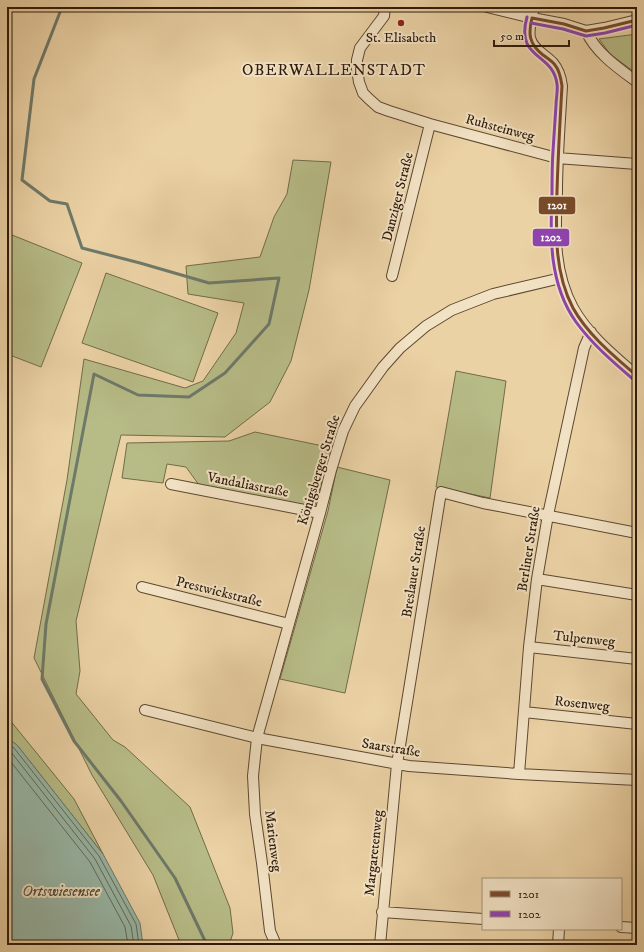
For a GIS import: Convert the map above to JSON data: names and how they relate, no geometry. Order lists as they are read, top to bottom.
{
  "streets": {
    "street": [
      "Ruhsteinweg",
      "Danziger Straße",
      "Königsberger Straße",
      "Vandaliastraße",
      "Berliner Straße",
      "Breslauer Straße",
      "Prestwickstraße",
      "Tulpenweg",
      "Rosenweg",
      "Saarstraße",
      "Marienweg",
      "Margaretenweg"
    ]
  },
  "crossings": [
    ["Ruhsteinweg", "Danziger Straße"],
    ["Königsberger Straße", "Vandaliastraße"],
    ["Königsberger Straße", "Prestwickstraße"],
    ["Königsberger Straße", "Saarstraße"],
    ["Königsberger Straße", "Marienweg"],
    ["Berliner Straße", "Breslauer Straße"],
    ["Berliner Straße", "Tulpenweg"],
    ["Berliner Straße", "Rosenweg"],
    ["Berliner Straße", "Saarstraße"],
    ["Breslauer Straße", "Saarstraße"],
    ["Breslauer Straße", "Margaretenweg"],
    ["Saarstraße", "Marienweg"],
    ["Saarstraße", "Margaretenweg"]
  ],
  "districts": ["OBERWALLENSTADT"],
  "water": ["Ortswiesensee"],
  "places": ["St. Elisabeth"],
  "lines": ["transit line 1202", "transit line 1201"],
  "legend": ["1201", "1202"],
  "scale_bar": "50 m"
}
